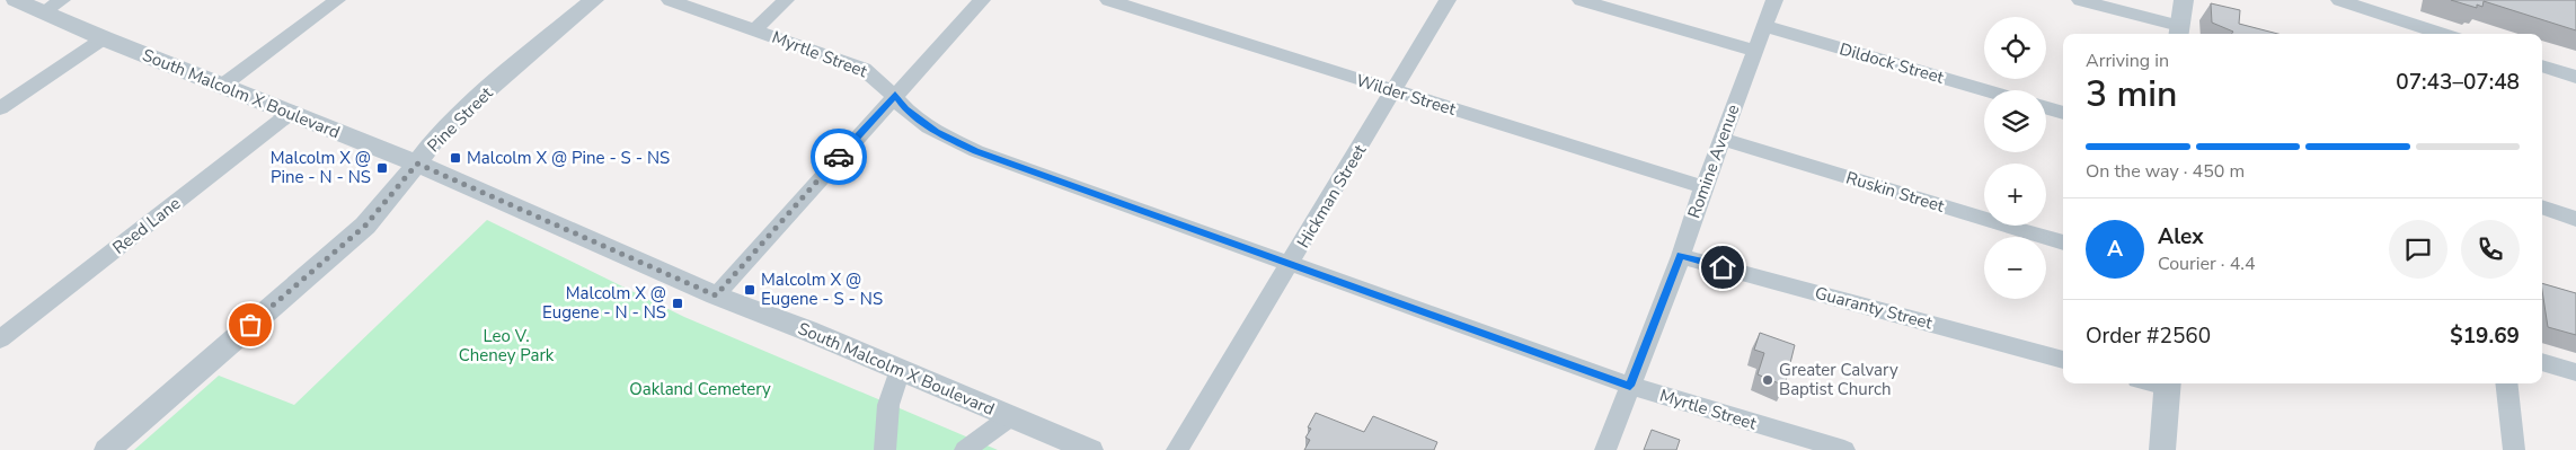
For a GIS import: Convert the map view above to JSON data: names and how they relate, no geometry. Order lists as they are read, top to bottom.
{
  "streets": {
    "street": [
      "Myrtle Street",
      "Dildock Street",
      "South Malcolm X Boulevard",
      "Wilder Street",
      "Pine Street",
      "Romine Avenue",
      "Ruskin Street",
      "Hickman Street",
      "Reed Lane",
      "Guaranty Street"
    ]
  },
  "crossings": [
    ["Myrtle Street", "Romine Avenue"],
    ["Myrtle Street", "Hickman Street"],
    ["Dildock Street", "Romine Avenue"],
    ["South Malcolm X Boulevard", "Pine Street"],
    ["South Malcolm X Boulevard", "Reed Lane"],
    ["Wilder Street", "Romine Avenue"],
    ["Wilder Street", "Hickman Street"],
    ["Romine Avenue", "Ruskin Street"],
    ["Romine Avenue", "Guaranty Street"]
  ],
  "parks": ["Leo V. Cheney Park", "Oakland Cemetery"],
  "places": {
    "transit": [
      "Malcolm X @ Pine - S - NS",
      "Malcolm X @ Pine - N - NS",
      "Malcolm X @ Eugene - S - NS",
      "Malcolm X @ Eugene - N - NS"
    ],
    "other": ["Greater Calvary Baptist Church"]
  },
  "page": {
    "map_buttons": ["+", "−"],
    "heading": ["3 min", "Arriving in", "07:43–07:48"],
    "panel": [
      "Alex",
      "Courier · 4.4",
      "Order #2560",
      "$19.69"
    ],
    "bar": "On the way · 450 m",
    "round": "A"
  }
}
